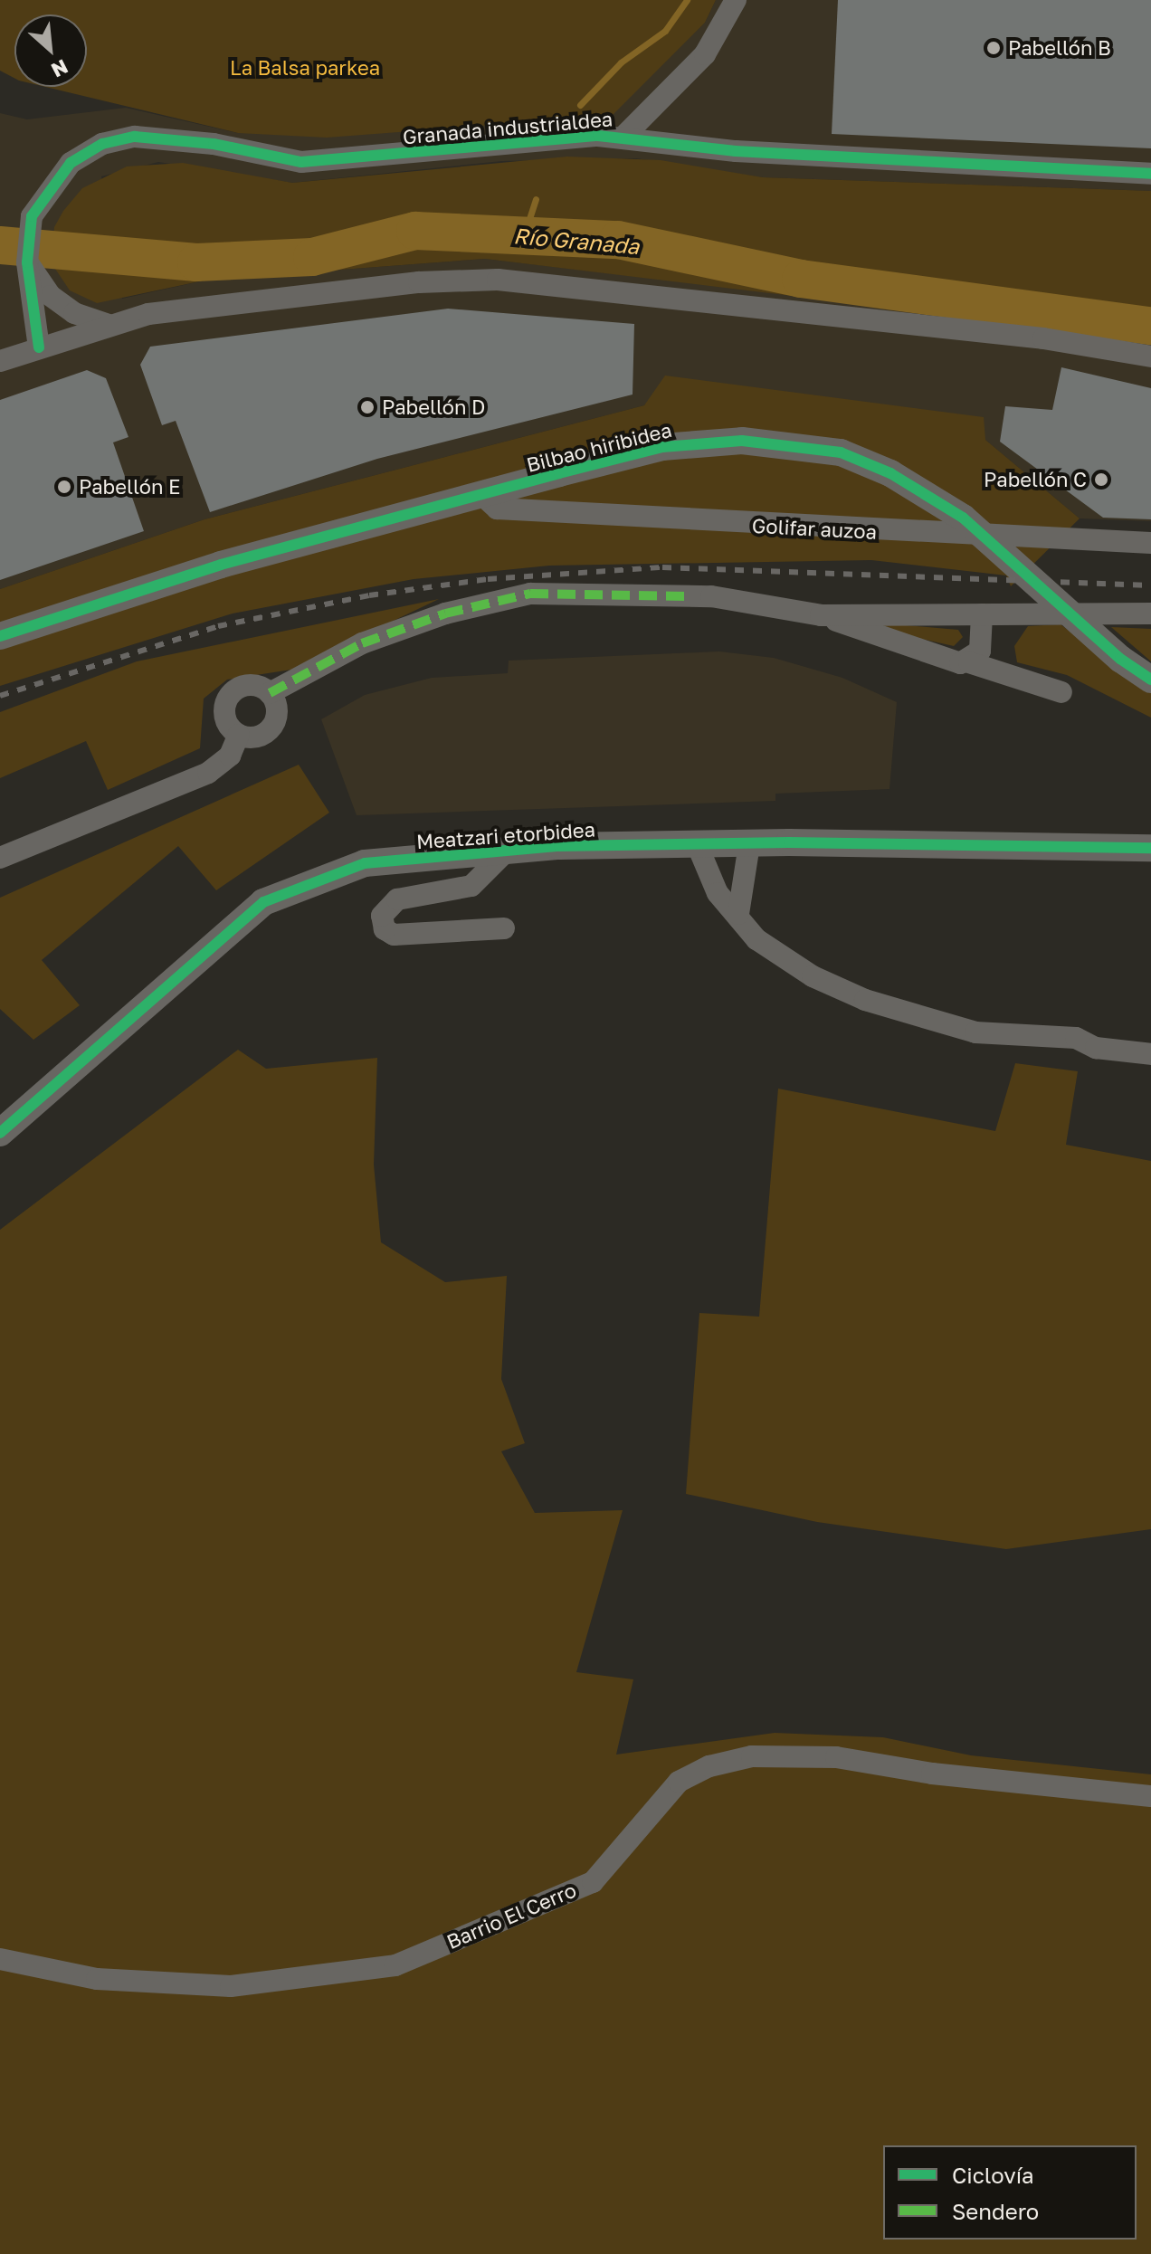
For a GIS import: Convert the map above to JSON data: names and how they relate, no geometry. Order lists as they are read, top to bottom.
{
  "streets": {
    "street": [
      "Granada industrialdea",
      "Bilbao hiribidea",
      "Golifar auzoa",
      "Meatzari etorbidea",
      "Barrio El Cerro"
    ]
  },
  "crossings": [
    ["Bilbao hiribidea", "Golifar auzoa"]
  ],
  "water": ["Río Granada"],
  "parks": ["La Balsa parkea"],
  "places": [
    "Pabellón B",
    "Pabellón D",
    "Pabellón C",
    "Pabellón E"
  ],
  "legend": ["Ciclovía", "Sendero"],
  "north": "bottom right"
}
